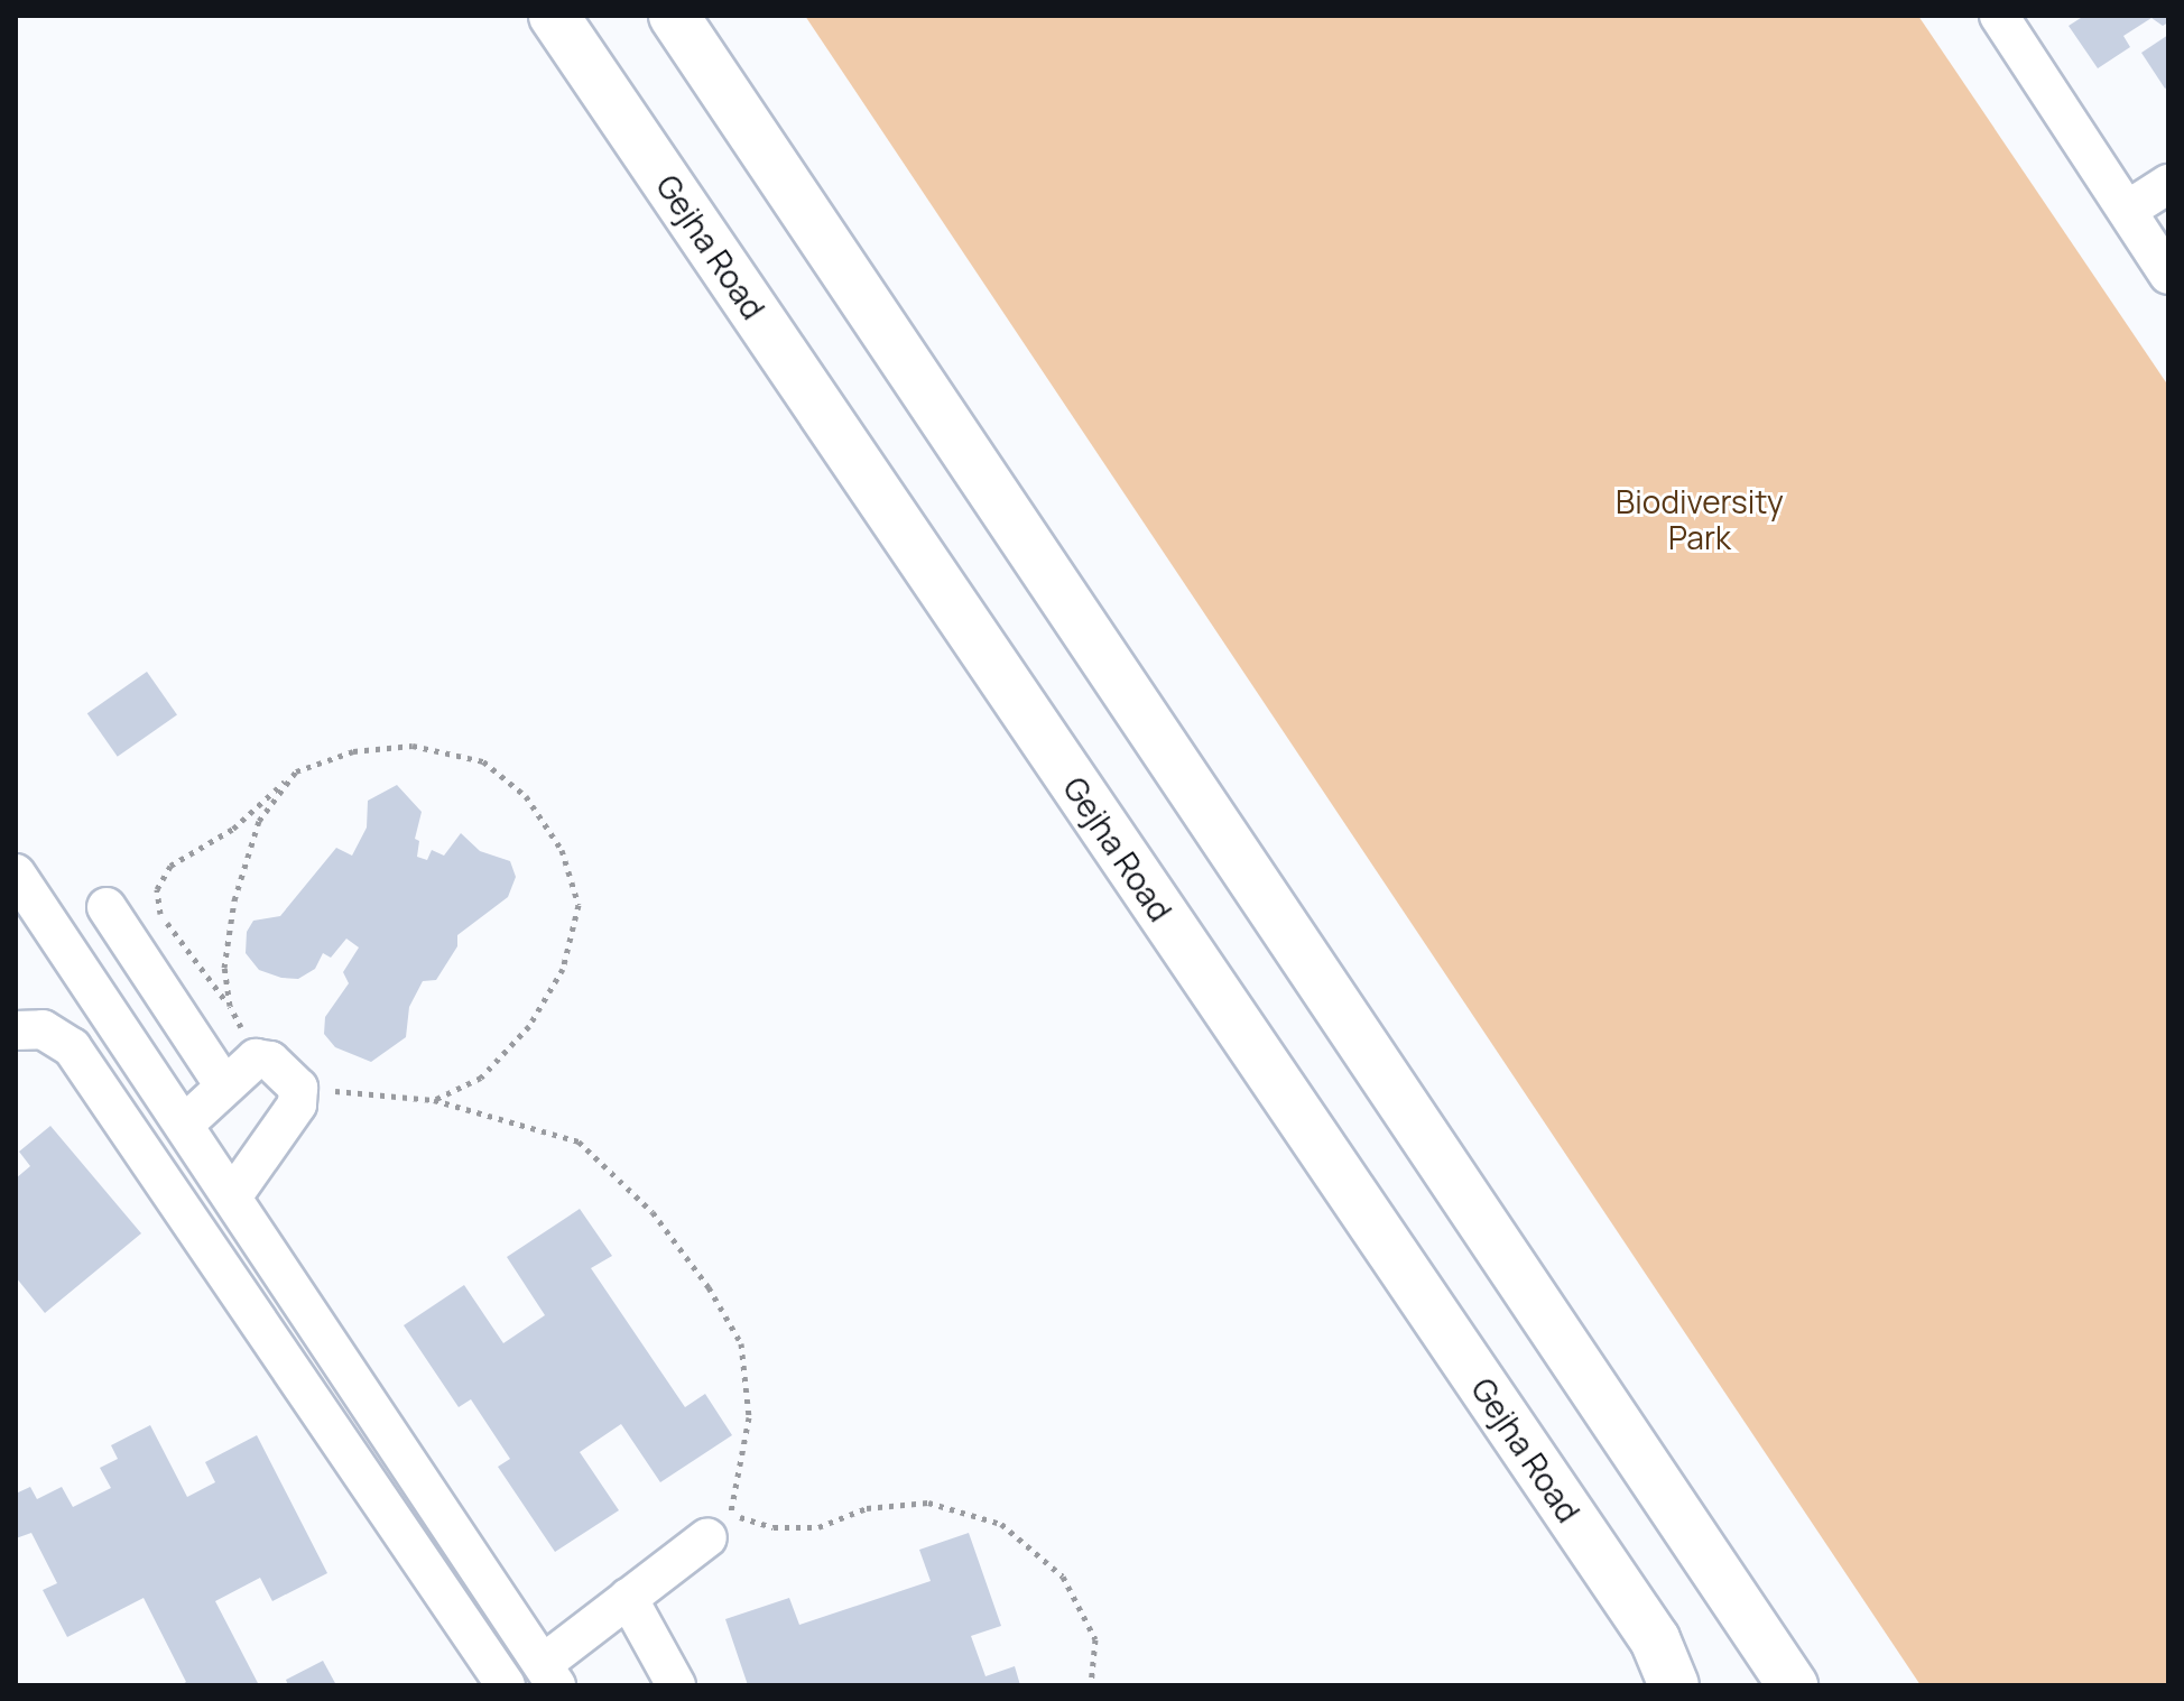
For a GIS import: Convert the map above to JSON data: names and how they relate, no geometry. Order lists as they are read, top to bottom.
{
  "streets": {
    "street": ["Gejha Road"]
  },
  "parks": ["Biodiversity Park"]
}
